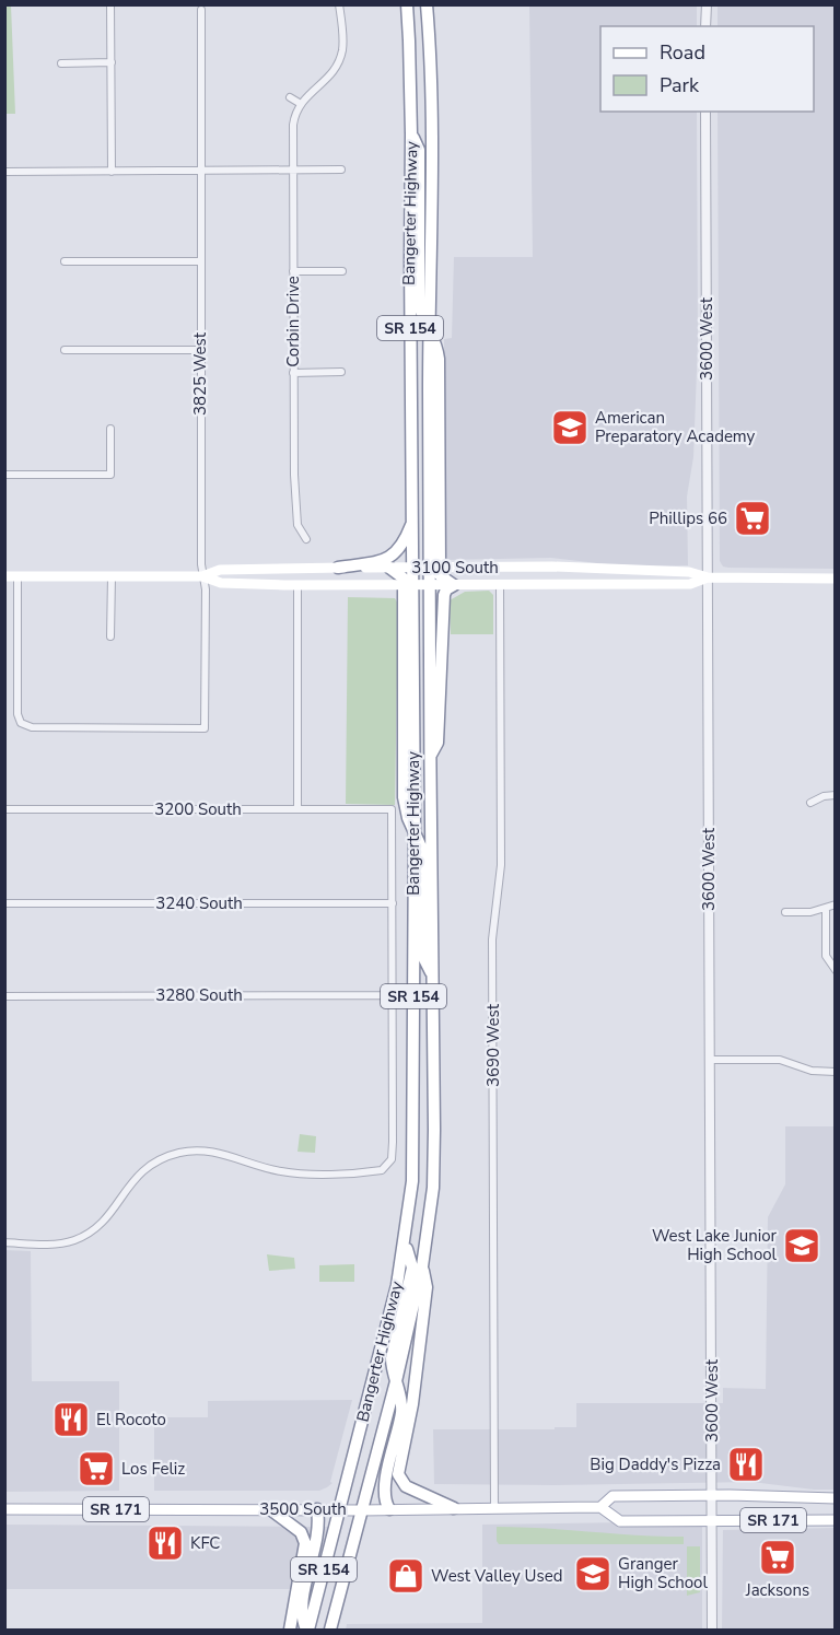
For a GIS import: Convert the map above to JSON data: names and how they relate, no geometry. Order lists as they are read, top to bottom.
{
  "streets": {
    "highway": ["Bangerter Highway", "SR 154"],
    "main road": ["3100 South", "SR 171", "3500 South"],
    "street": [
      "Corbin Drive",
      "3600 West",
      "3825 West",
      "3200 South",
      "3240 South",
      "3280 South",
      "3690 West"
    ]
  },
  "crossings": [
    ["Bangerter Highway", "3100 South"],
    ["Bangerter Highway", "3500 South"],
    ["3600 West", "3100 South"],
    ["3600 West", "3500 South"],
    ["3825 West", "3100 South"],
    ["3100 South", "3690 West"],
    ["3200 South", "3240 South"],
    ["3690 West", "3500 South"]
  ],
  "places": {
    "school or university": ["American Preparatory Academy", "West Lake Junior High School", "Granger High School"],
    "supermarket": ["Phillips 66", "Los Feliz", "Jacksons"],
    "restaurant": ["El Rocoto", "Big Daddy's Pizza", "KFC"],
    "shop": ["West Valley Used"]
  },
  "legend": ["Road", "Park"]
}
